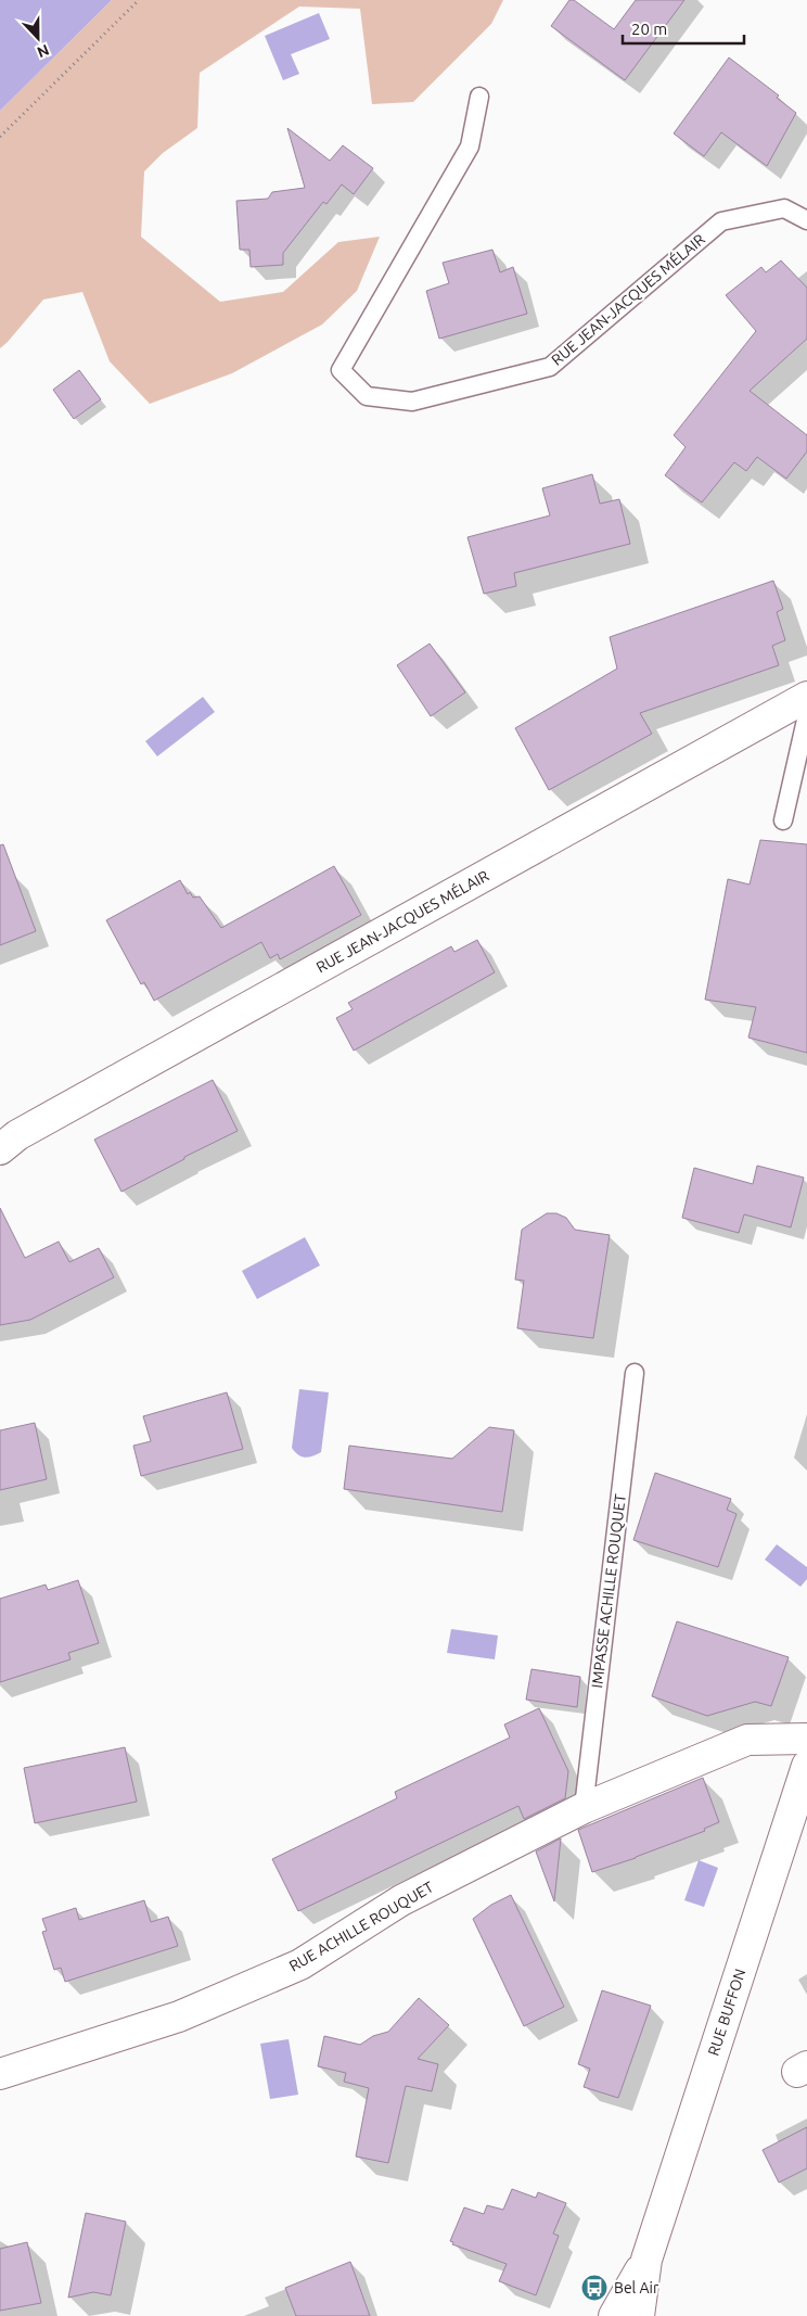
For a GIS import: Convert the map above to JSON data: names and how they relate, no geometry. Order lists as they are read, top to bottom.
{
  "streets": {
    "street": ["RUE JEAN-JACQUES MÉLAIR", "RUE ACHILLE ROUQUET", "RUE BUFFON"],
    "lane": ["IMPASSE ACHILLE ROUQUET"]
  },
  "crossings": [
    ["IMPASSE ACHILLE ROUQUET", "RUE ACHILLE ROUQUET"]
  ],
  "places": {
    "bus stop": ["Bel Air"]
  },
  "scale_bar": "20 m",
  "north": "bottom"
}
